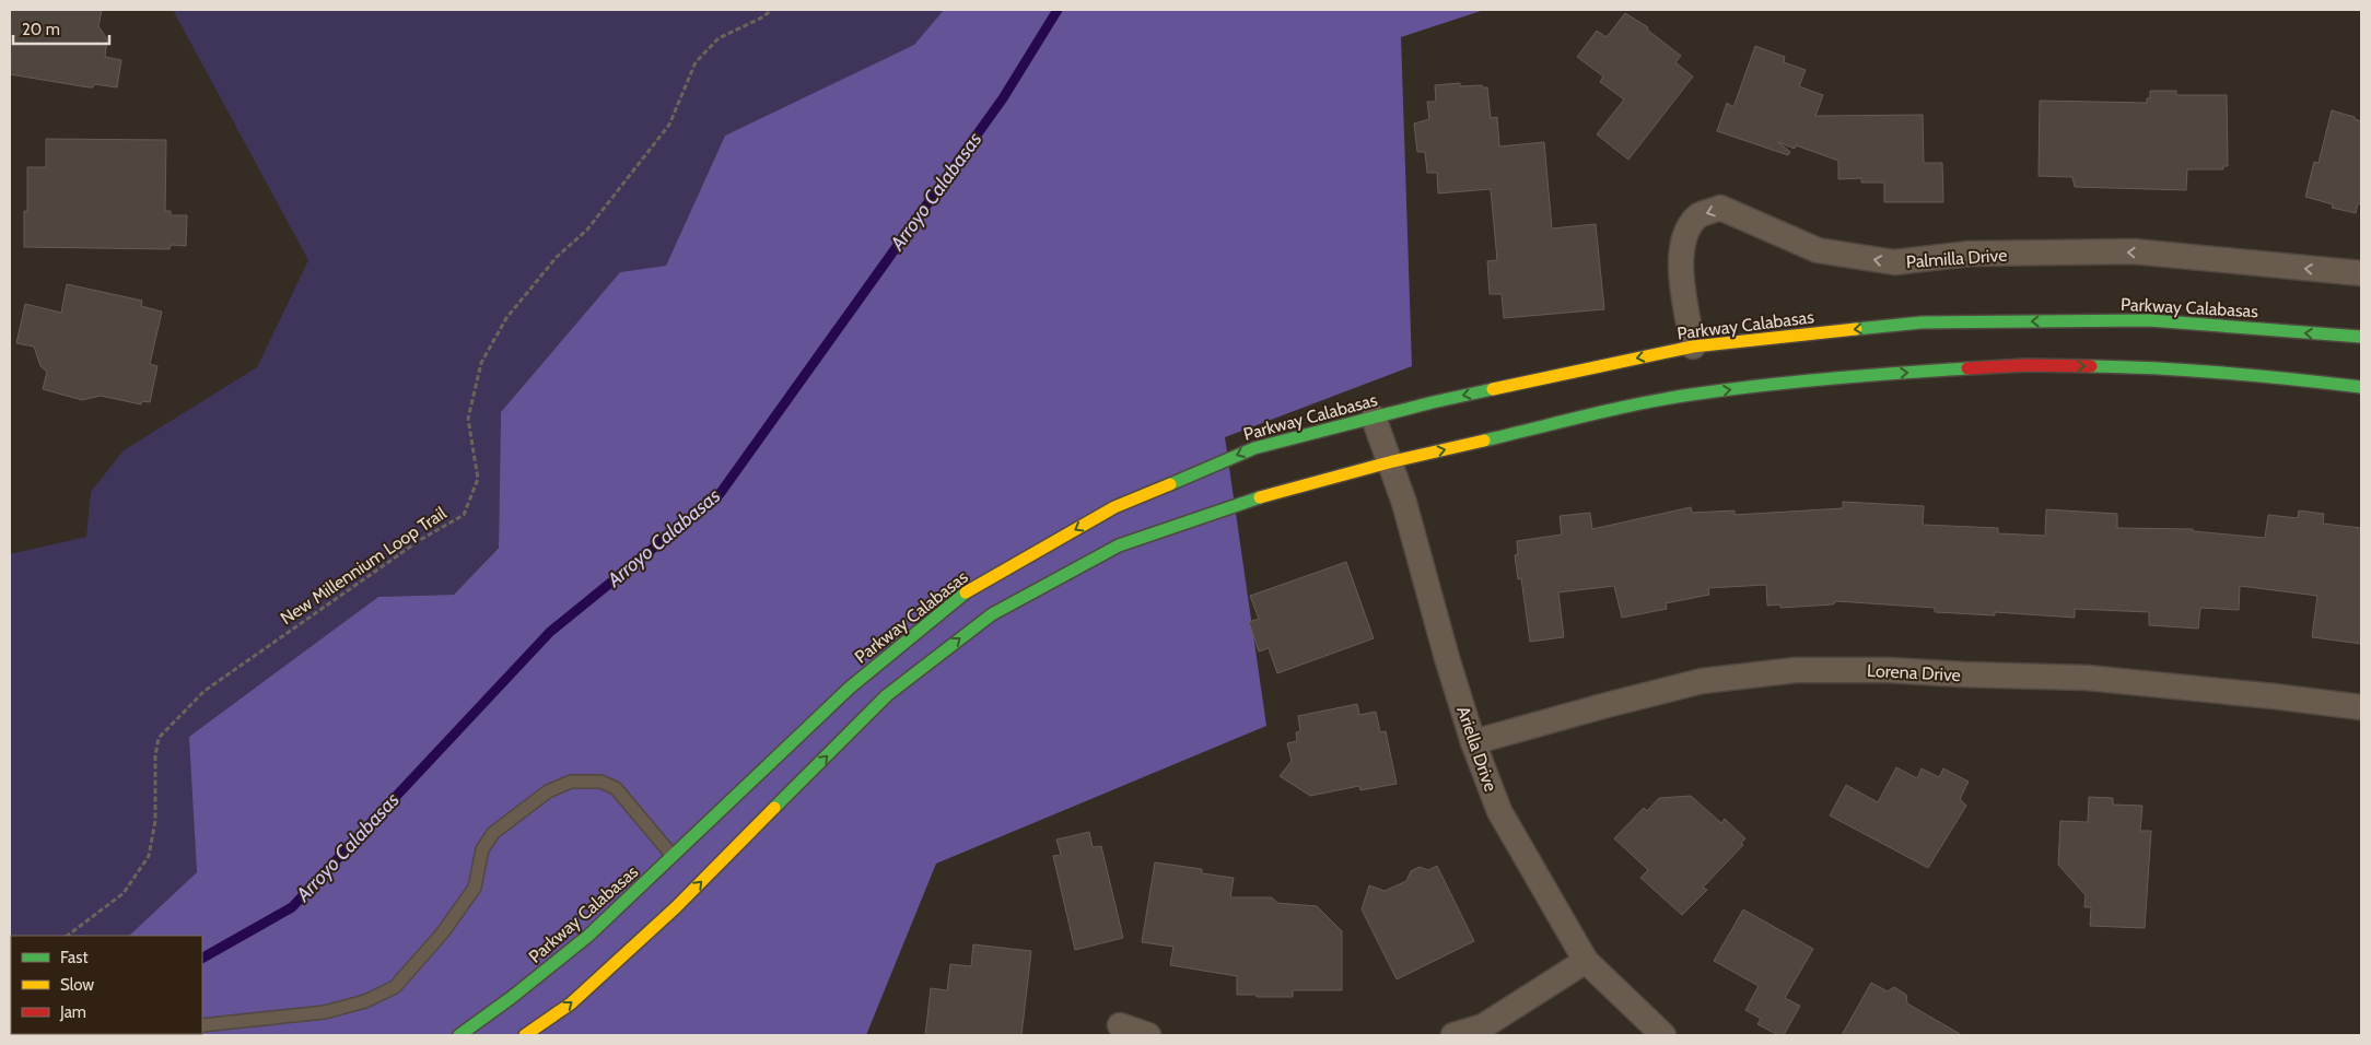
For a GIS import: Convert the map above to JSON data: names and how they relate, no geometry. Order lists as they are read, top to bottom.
{
  "streets": {
    "street": [
      "Palmilla Drive",
      "Parkway Calabasas",
      "Lorena Drive",
      "Ariella Drive"
    ],
    "path": ["New Millennium Loop Trail"]
  },
  "crossings": [
    ["Palmilla Drive", "Parkway Calabasas"],
    ["Parkway Calabasas", "Ariella Drive"],
    ["Lorena Drive", "Ariella Drive"]
  ],
  "water": ["Arroyo Calabasas"],
  "legend": ["Fast", "Slow", "Jam"],
  "scale_bar": "20 m"
}
